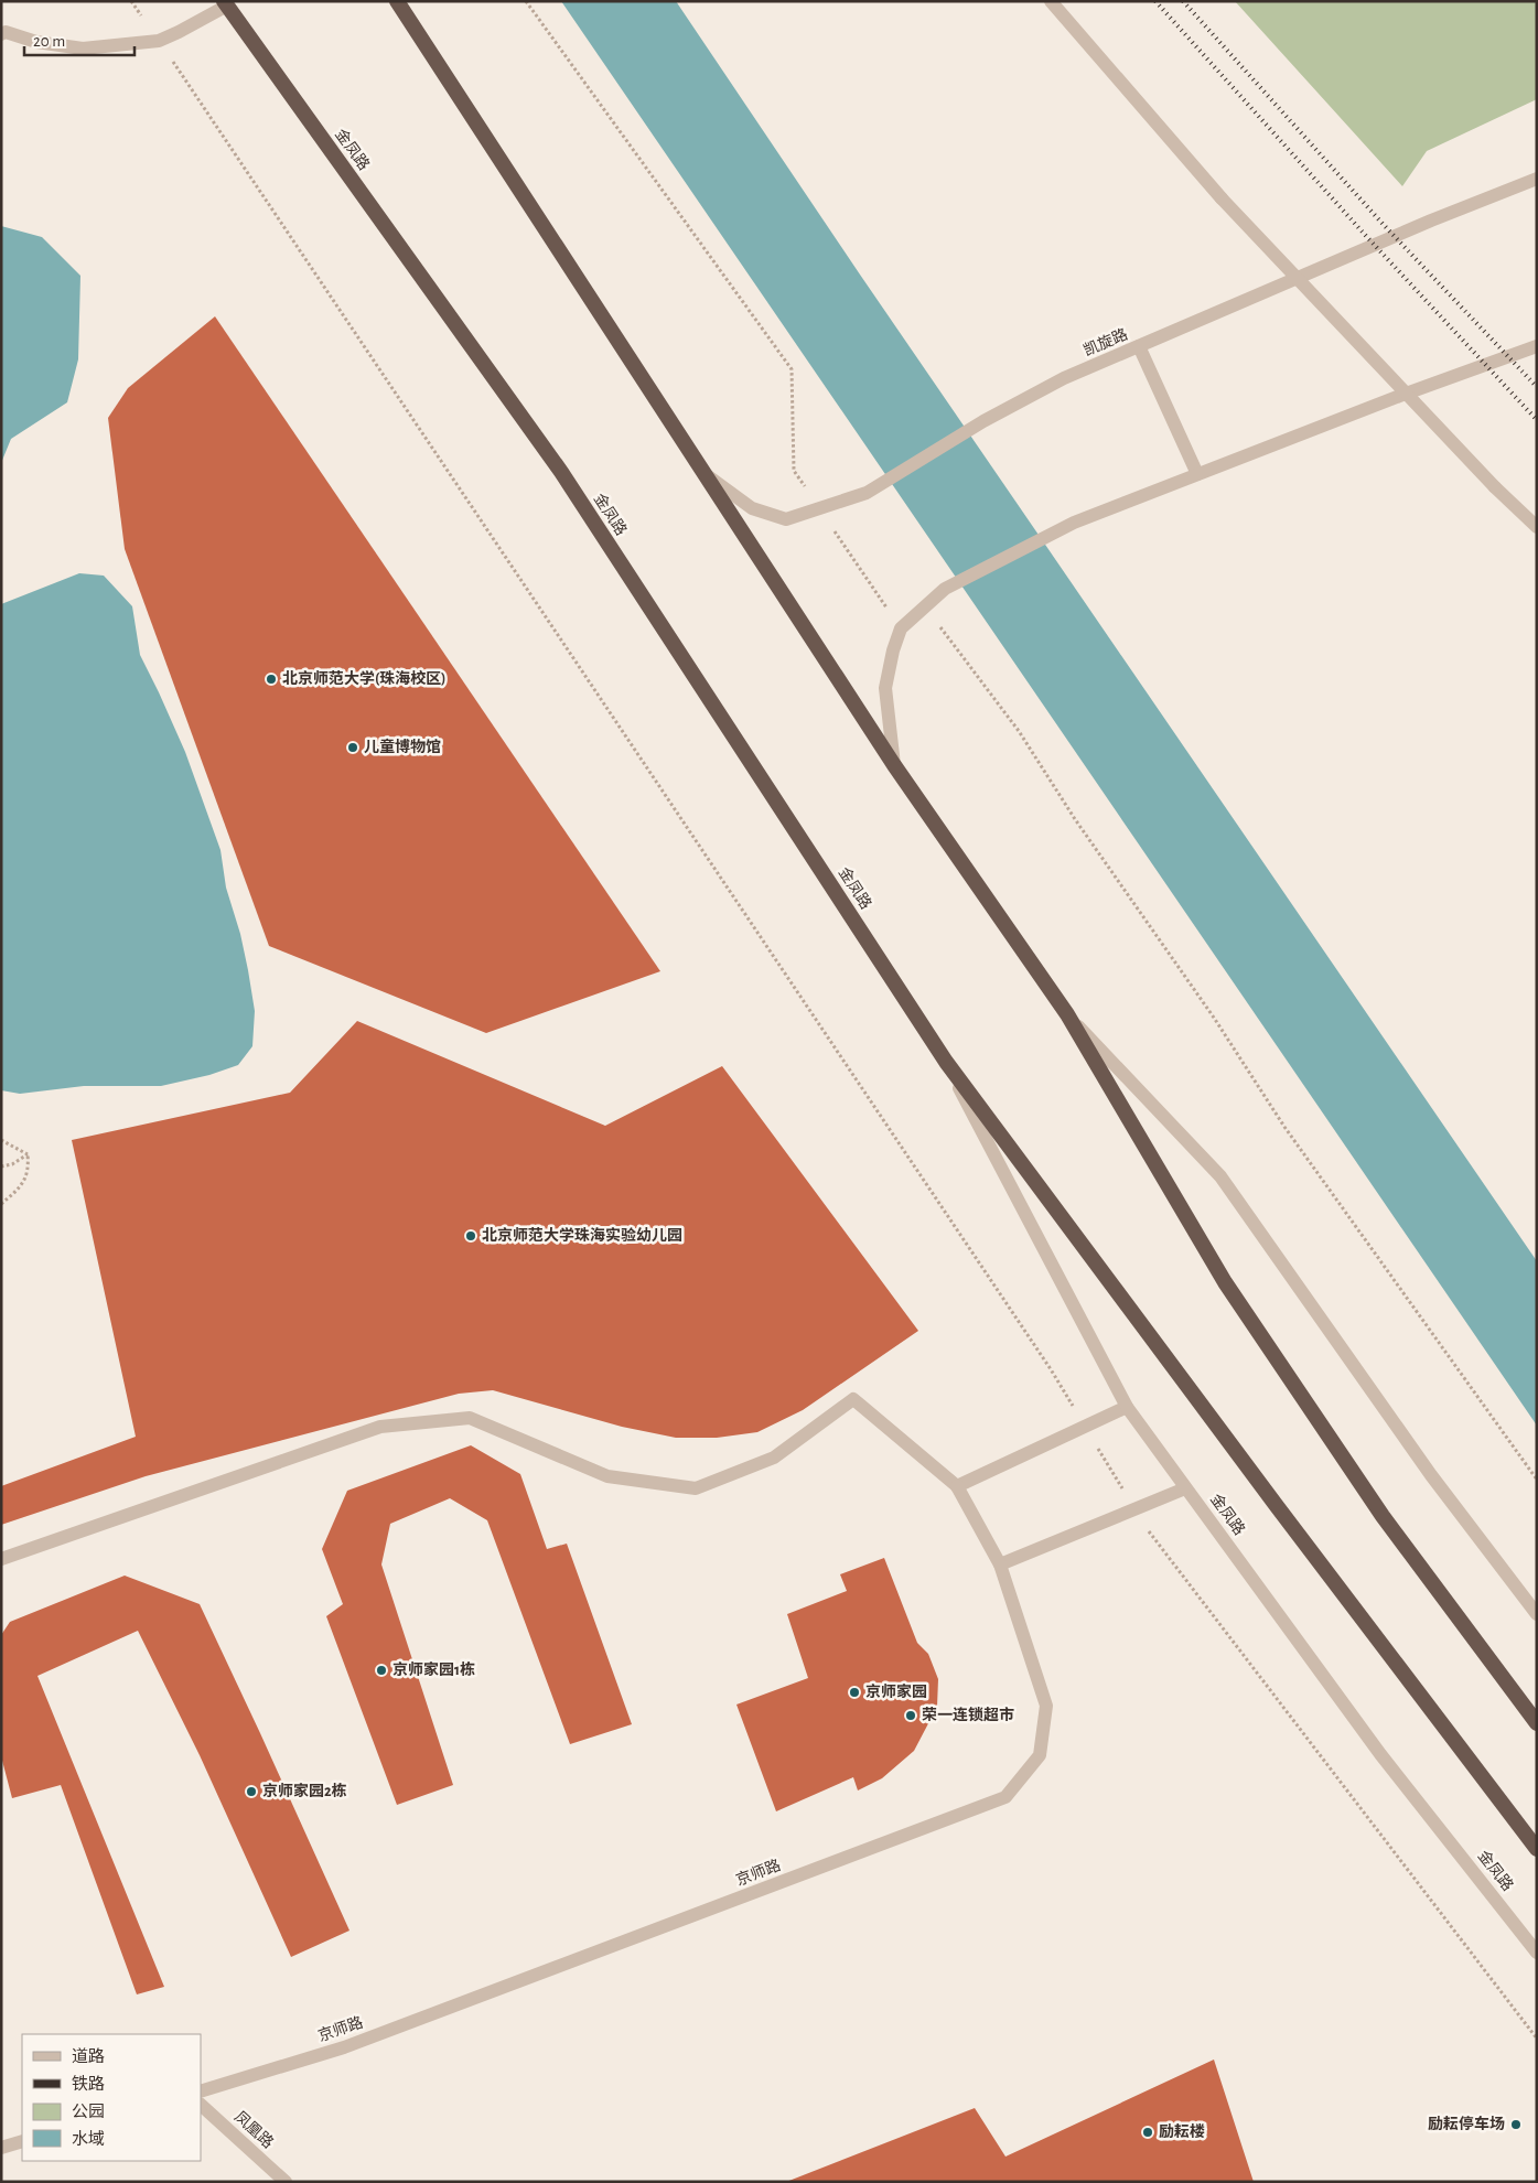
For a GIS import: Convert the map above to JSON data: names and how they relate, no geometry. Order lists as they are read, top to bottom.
{
  "streets": {
    "highway": ["金凤路"],
    "street": ["凯旋路", "京师路", "凤凰路"]
  },
  "places": [
    "北京师范大学(珠海校区)",
    "儿童博物馆",
    "北京师范大学珠海实验幼儿园",
    "京师家园1栋",
    "京师家园",
    "荣一连锁超市",
    "京师家园2栋",
    "励耘停车场",
    "励耘楼"
  ],
  "legend": [
    "道路",
    "铁路",
    "公园",
    "水域"
  ],
  "scale_bar": "20 m"
}
